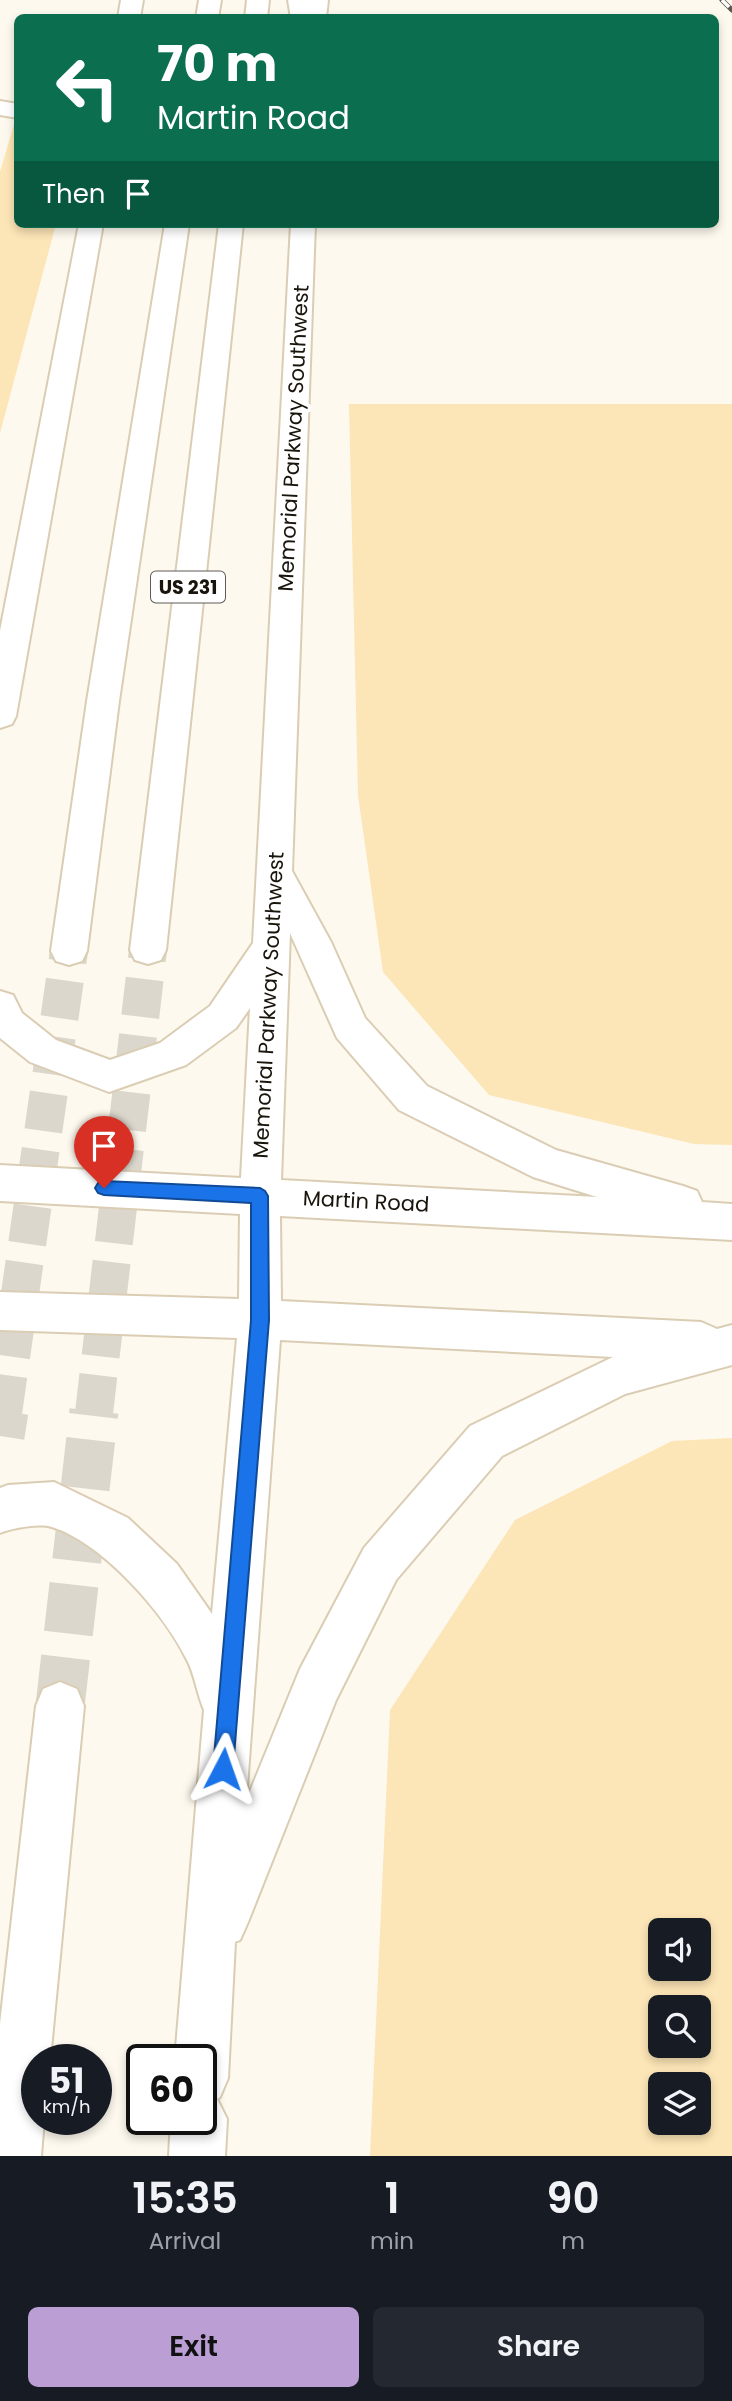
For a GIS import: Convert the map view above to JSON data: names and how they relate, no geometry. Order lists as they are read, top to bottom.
{
  "streets": {
    "main road": ["Memorial Parkway Southwest", "US 231", "Martin Road"]
  },
  "crossings": [
    ["Memorial Parkway Southwest", "Martin Road"]
  ],
  "page": {
    "turn": ["70 m", "Martin Road"],
    "then": "Then",
    "speed": "51 km/h",
    "limit": "60",
    "eta": [
      "15:35",
      "Arrival",
      "1",
      "min",
      "90",
      "m"
    ],
    "buttons": ["Exit", "Share"]
  }
}
